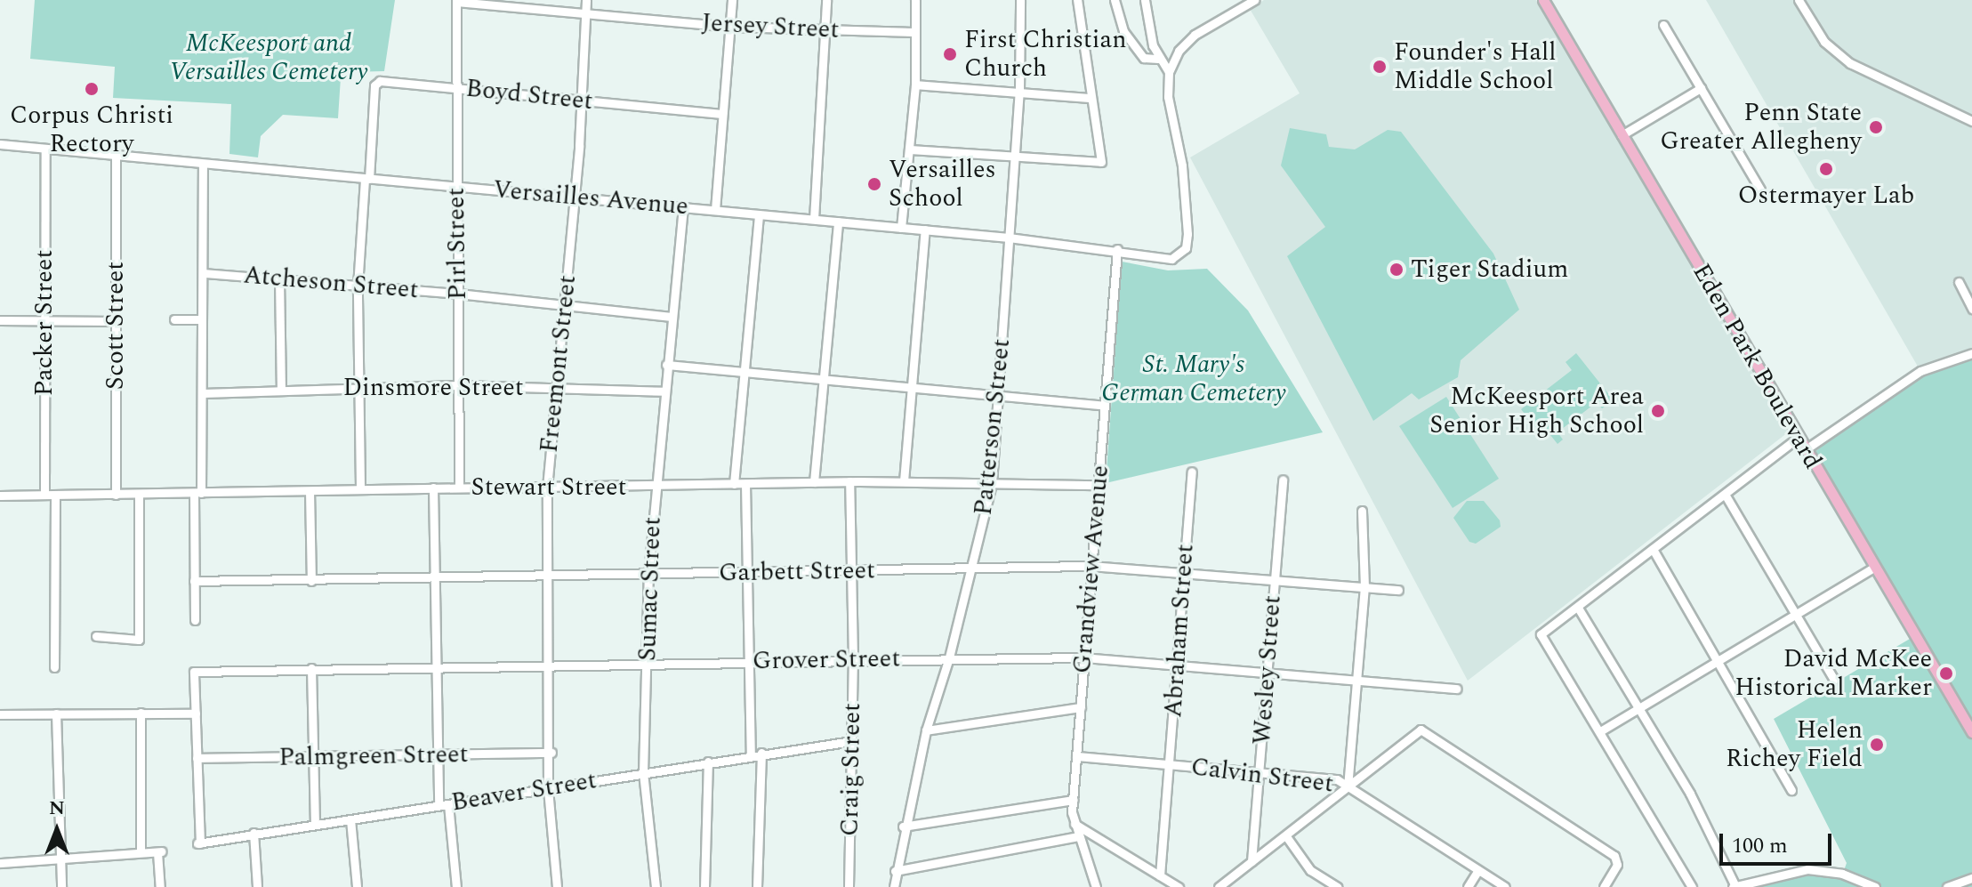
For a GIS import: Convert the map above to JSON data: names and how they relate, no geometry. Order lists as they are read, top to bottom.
{
  "streets": {
    "main road": ["Eden Park Boulevard"],
    "street": [
      "Jersey Street",
      "Boyd Street",
      "Versailles Avenue",
      "Pirl Street",
      "Atcheson Street",
      "Packer Street",
      "Scott Street",
      "Freemont Street",
      "Dinsmore Street",
      "Patterson Street",
      "Stewart Street",
      "Grandview Avenue",
      "Garbett Street",
      "Sumac Street",
      "Abraham Street",
      "Grover Street",
      "Wesley Street",
      "Palmgreen Street",
      "Craig Street",
      "Calvin Street",
      "Beaver Street"
    ]
  },
  "crossings": [
    ["Jersey Street", "Pirl Street"],
    ["Jersey Street", "Freemont Street"],
    ["Boyd Street", "Versailles Avenue"],
    ["Boyd Street", "Pirl Street"],
    ["Boyd Street", "Freemont Street"],
    ["Versailles Avenue", "Pirl Street"],
    ["Versailles Avenue", "Packer Street"],
    ["Versailles Avenue", "Scott Street"],
    ["Versailles Avenue", "Freemont Street"],
    ["Versailles Avenue", "Patterson Street"],
    ["Versailles Avenue", "Grandview Avenue"],
    ["Versailles Avenue", "Sumac Street"],
    ["Pirl Street", "Atcheson Street"],
    ["Pirl Street", "Dinsmore Street"],
    ["Pirl Street", "Stewart Street"],
    ["Atcheson Street", "Freemont Street"],
    ["Atcheson Street", "Sumac Street"],
    ["Packer Street", "Stewart Street"],
    ["Scott Street", "Stewart Street"],
    ["Freemont Street", "Dinsmore Street"],
    ["Freemont Street", "Stewart Street"],
    ["Freemont Street", "Garbett Street"],
    ["Freemont Street", "Grover Street"],
    ["Freemont Street", "Palmgreen Street"],
    ["Freemont Street", "Beaver Street"],
    ["Dinsmore Street", "Sumac Street"],
    ["Patterson Street", "Stewart Street"],
    ["Patterson Street", "Garbett Street"],
    ["Patterson Street", "Grover Street"],
    ["Stewart Street", "Grandview Avenue"],
    ["Stewart Street", "Sumac Street"],
    ["Stewart Street", "Craig Street"],
    ["Grandview Avenue", "Garbett Street"],
    ["Grandview Avenue", "Grover Street"],
    ["Grandview Avenue", "Calvin Street"],
    ["Garbett Street", "Sumac Street"],
    ["Garbett Street", "Abraham Street"],
    ["Garbett Street", "Wesley Street"],
    ["Garbett Street", "Craig Street"],
    ["Sumac Street", "Grover Street"],
    ["Sumac Street", "Beaver Street"],
    ["Abraham Street", "Grover Street"],
    ["Abraham Street", "Calvin Street"],
    ["Grover Street", "Wesley Street"],
    ["Grover Street", "Craig Street"],
    ["Wesley Street", "Calvin Street"],
    ["Palmgreen Street", "Beaver Street"],
    ["Craig Street", "Beaver Street"]
  ],
  "parks": ["McKeesport and Versailles Cemetery", "St. Mary's German Cemetery"],
  "places": [
    "First Christian Church",
    "Founder's Hall Middle School",
    "Corpus Christi Rectory",
    "Penn State Greater Allegheny",
    "Ostermayer Lab",
    "Versailles School",
    "Tiger Stadium",
    "McKeesport Area Senior High School",
    "David McKee Historical Marker",
    "Helen Richey Field"
  ],
  "scale_bar": "100 m",
  "north": "top"
}
